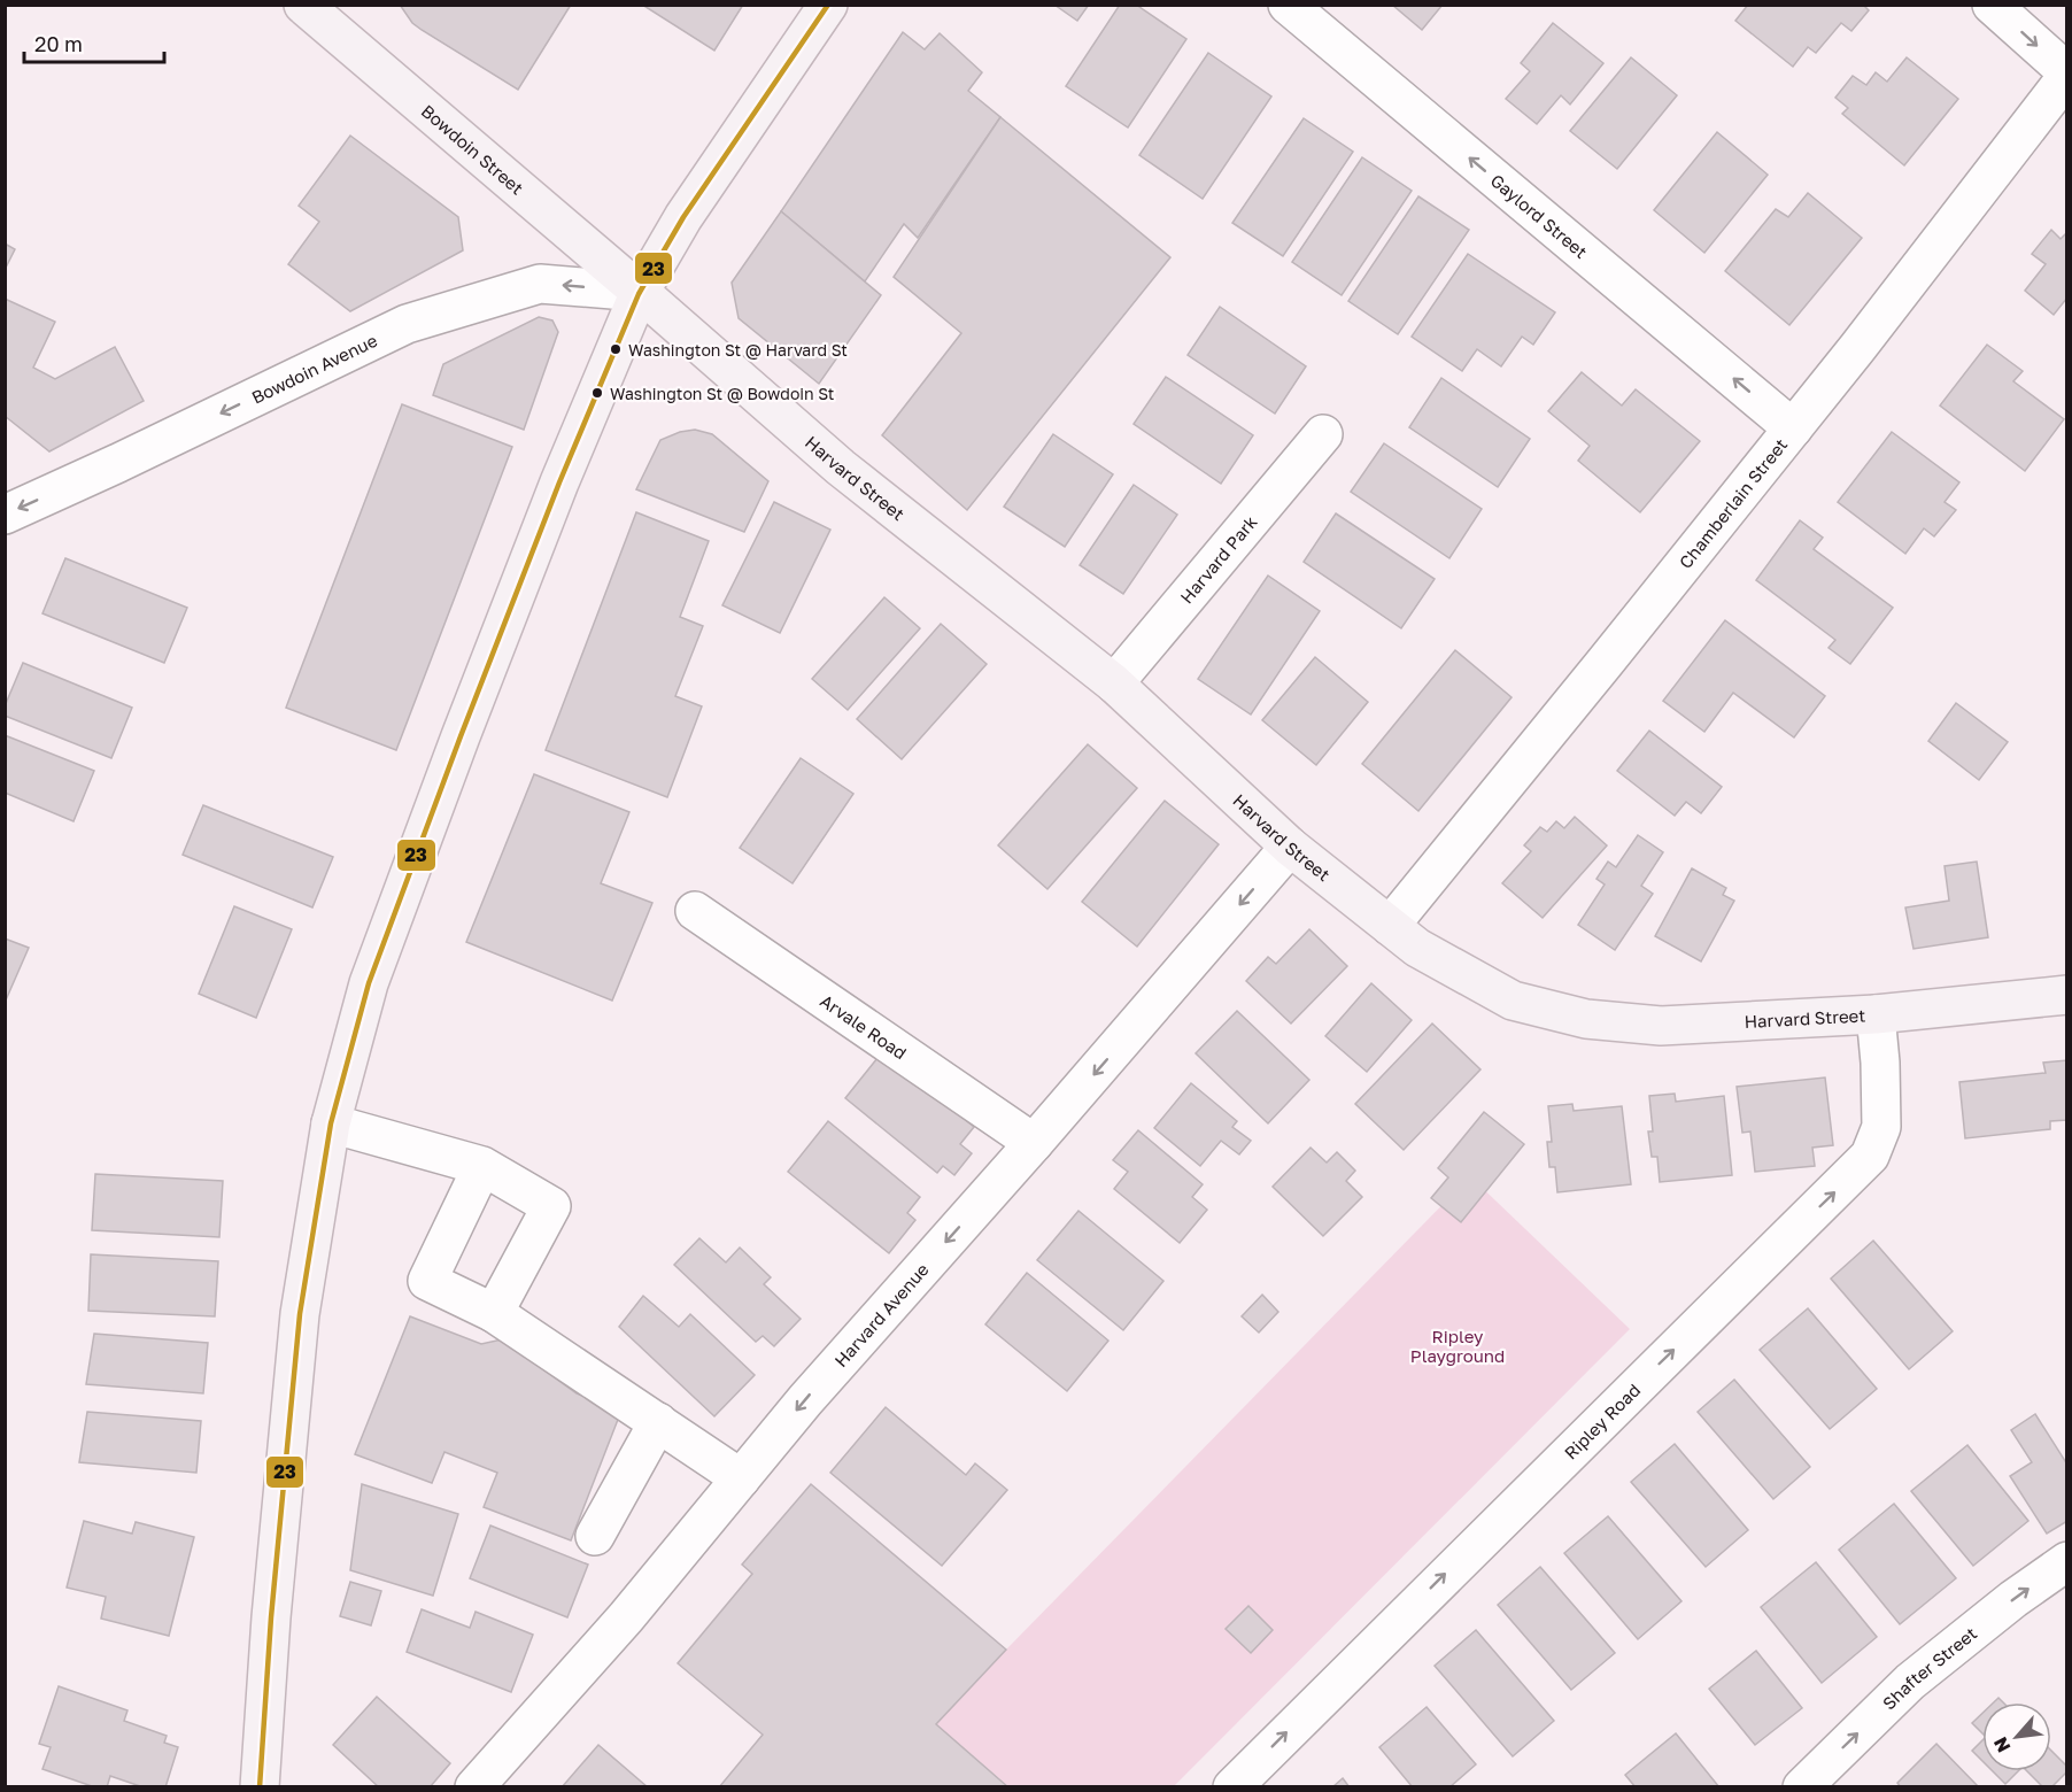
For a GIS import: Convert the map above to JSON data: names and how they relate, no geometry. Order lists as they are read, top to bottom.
{
  "streets": {
    "main road": ["Bowdoin Street", "Harvard Street"],
    "street": [
      "Gaylord Street",
      "Bowdoin Avenue",
      "Chamberlain Street",
      "Harvard Park",
      "Arvale Road",
      "Harvard Avenue",
      "Ripley Road",
      "Shafter Street"
    ]
  },
  "crossings": [
    ["Bowdoin Street", "Bowdoin Avenue"],
    ["Bowdoin Street", "Harvard Street"],
    ["Gaylord Street", "Chamberlain Street"],
    ["Bowdoin Avenue", "Harvard Street"],
    ["Harvard Street", "Chamberlain Street"],
    ["Harvard Street", "Harvard Park"],
    ["Harvard Street", "Harvard Avenue"],
    ["Harvard Street", "Ripley Road"],
    ["Arvale Road", "Harvard Avenue"]
  ],
  "one_way": [
    "Gaylord Street",
    "Bowdoin Avenue",
    "Harvard Avenue",
    "Ripley Road",
    "Shafter Street"
  ],
  "parks": ["Ripley Playground"],
  "places": ["Washington St @ Harvard St", "Washington St @ Bowdoin St"],
  "lines": ["transit line 23"],
  "scale_bar": "20 m",
  "north": "bottom left"
}
